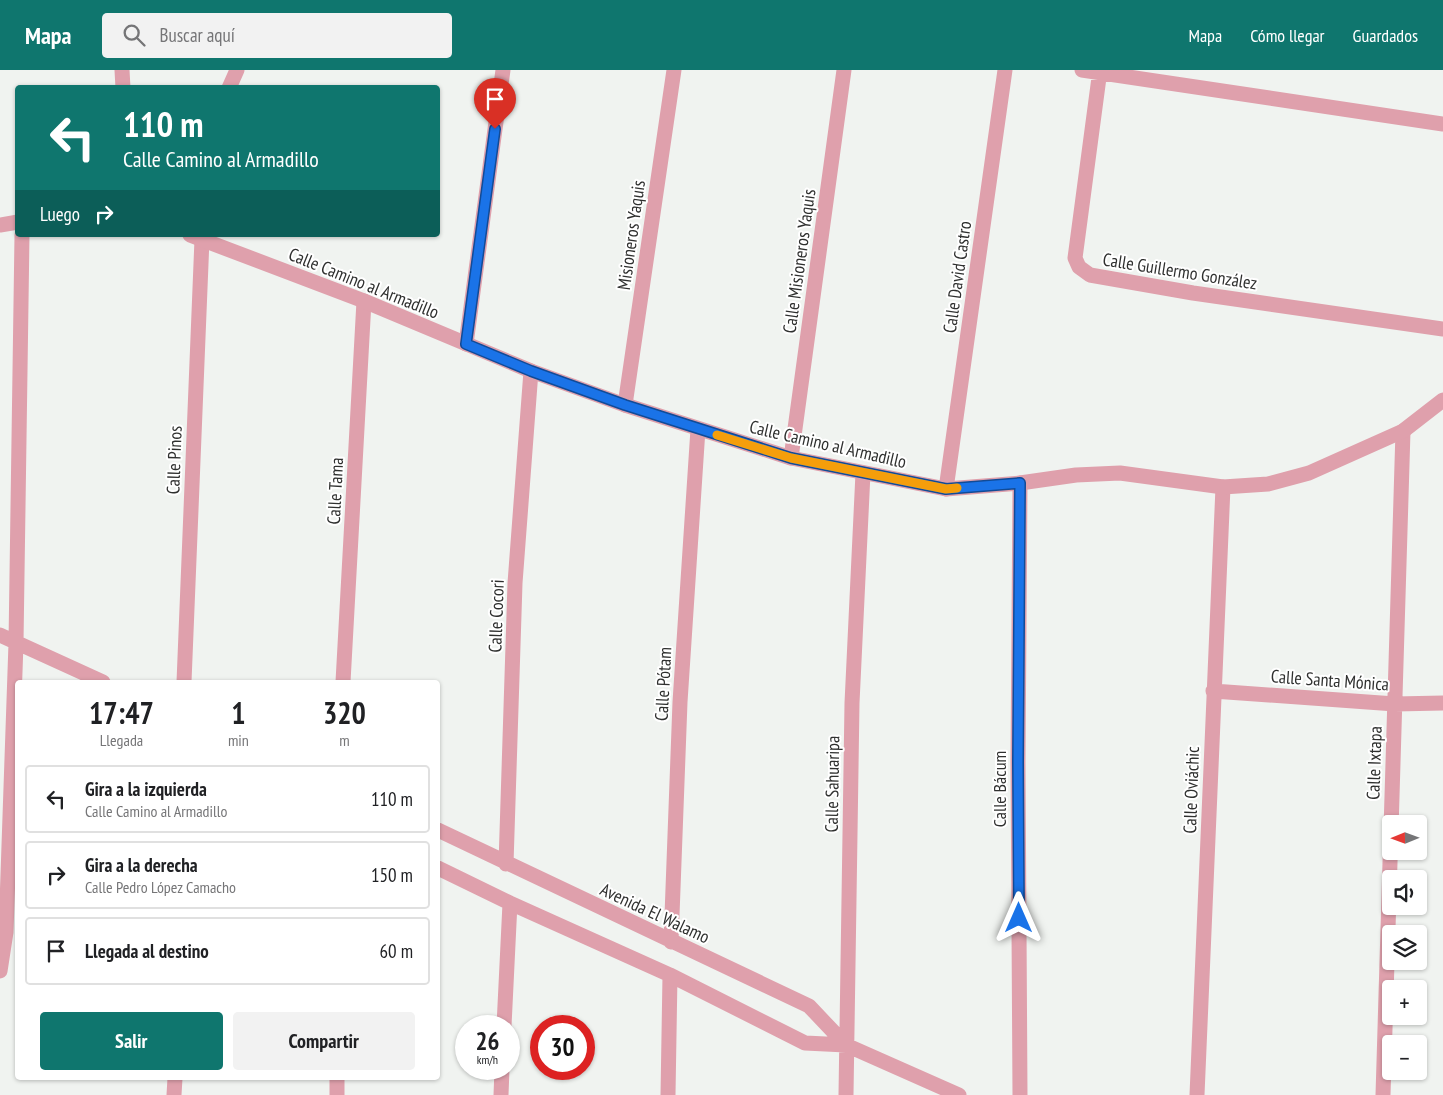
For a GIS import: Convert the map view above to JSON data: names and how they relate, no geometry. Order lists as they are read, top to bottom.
{
  "streets": {
    "street": [
      "Misioneros Yaquis",
      "Calle Misioneros Yaquis",
      "Calle Guillermo González",
      "Calle David Castro",
      "Calle Camino al Armadillo",
      "Calle Pinos",
      "Calle Tama",
      "Calle Cocori",
      "Calle Santa Mónica",
      "Calle Pótam",
      "Calle Ixtapa",
      "Calle Sahuaripa",
      "Calle Bácum",
      "Calle Oviáchic",
      "Avenida El Walamo"
    ]
  },
  "crossings": [
    ["Misioneros Yaquis", "Calle Camino al Armadillo"],
    ["Calle Misioneros Yaquis", "Calle Camino al Armadillo"],
    ["Calle David Castro", "Calle Camino al Armadillo"],
    ["Calle Camino al Armadillo", "Calle Pinos"],
    ["Calle Camino al Armadillo", "Calle Tama"],
    ["Calle Camino al Armadillo", "Calle Cocori"],
    ["Calle Camino al Armadillo", "Calle Pótam"],
    ["Calle Camino al Armadillo", "Calle Ixtapa"],
    ["Calle Camino al Armadillo", "Calle Sahuaripa"],
    ["Calle Camino al Armadillo", "Calle Bácum"],
    ["Calle Camino al Armadillo", "Calle Oviáchic"],
    ["Calle Cocori", "Avenida El Walamo"],
    ["Calle Santa Mónica", "Calle Ixtapa"],
    ["Calle Santa Mónica", "Calle Oviáchic"],
    ["Calle Pótam", "Avenida El Walamo"],
    ["Calle Sahuaripa", "Avenida El Walamo"]
  ],
  "north": "left",
  "page": {
    "header": "Mapa",
    "search": "Buscar aquí",
    "nav": ["Mapa", "Cómo llegar", "Guardados"],
    "turn": ["110 m", "Calle Camino al Armadillo"],
    "then": "Luego",
    "eta": [
      "17:47",
      "Llegada",
      "1",
      "min",
      "320",
      "m"
    ],
    "list": [
      {
        "name": "Gira a la izquierda",
        "note": "Calle Camino al Armadillo",
        "value": "110 m"
      },
      {
        "name": "Gira a la derecha",
        "note": "Calle Pedro López Camacho",
        "value": "150 m"
      },
      {
        "name": "Llegada al destino",
        "value": "60 m"
      }
    ],
    "map_buttons": ["+", "−"],
    "buttons": ["Salir", "Compartir"],
    "speed": "26 km/h",
    "limit": "30"
  }
}
